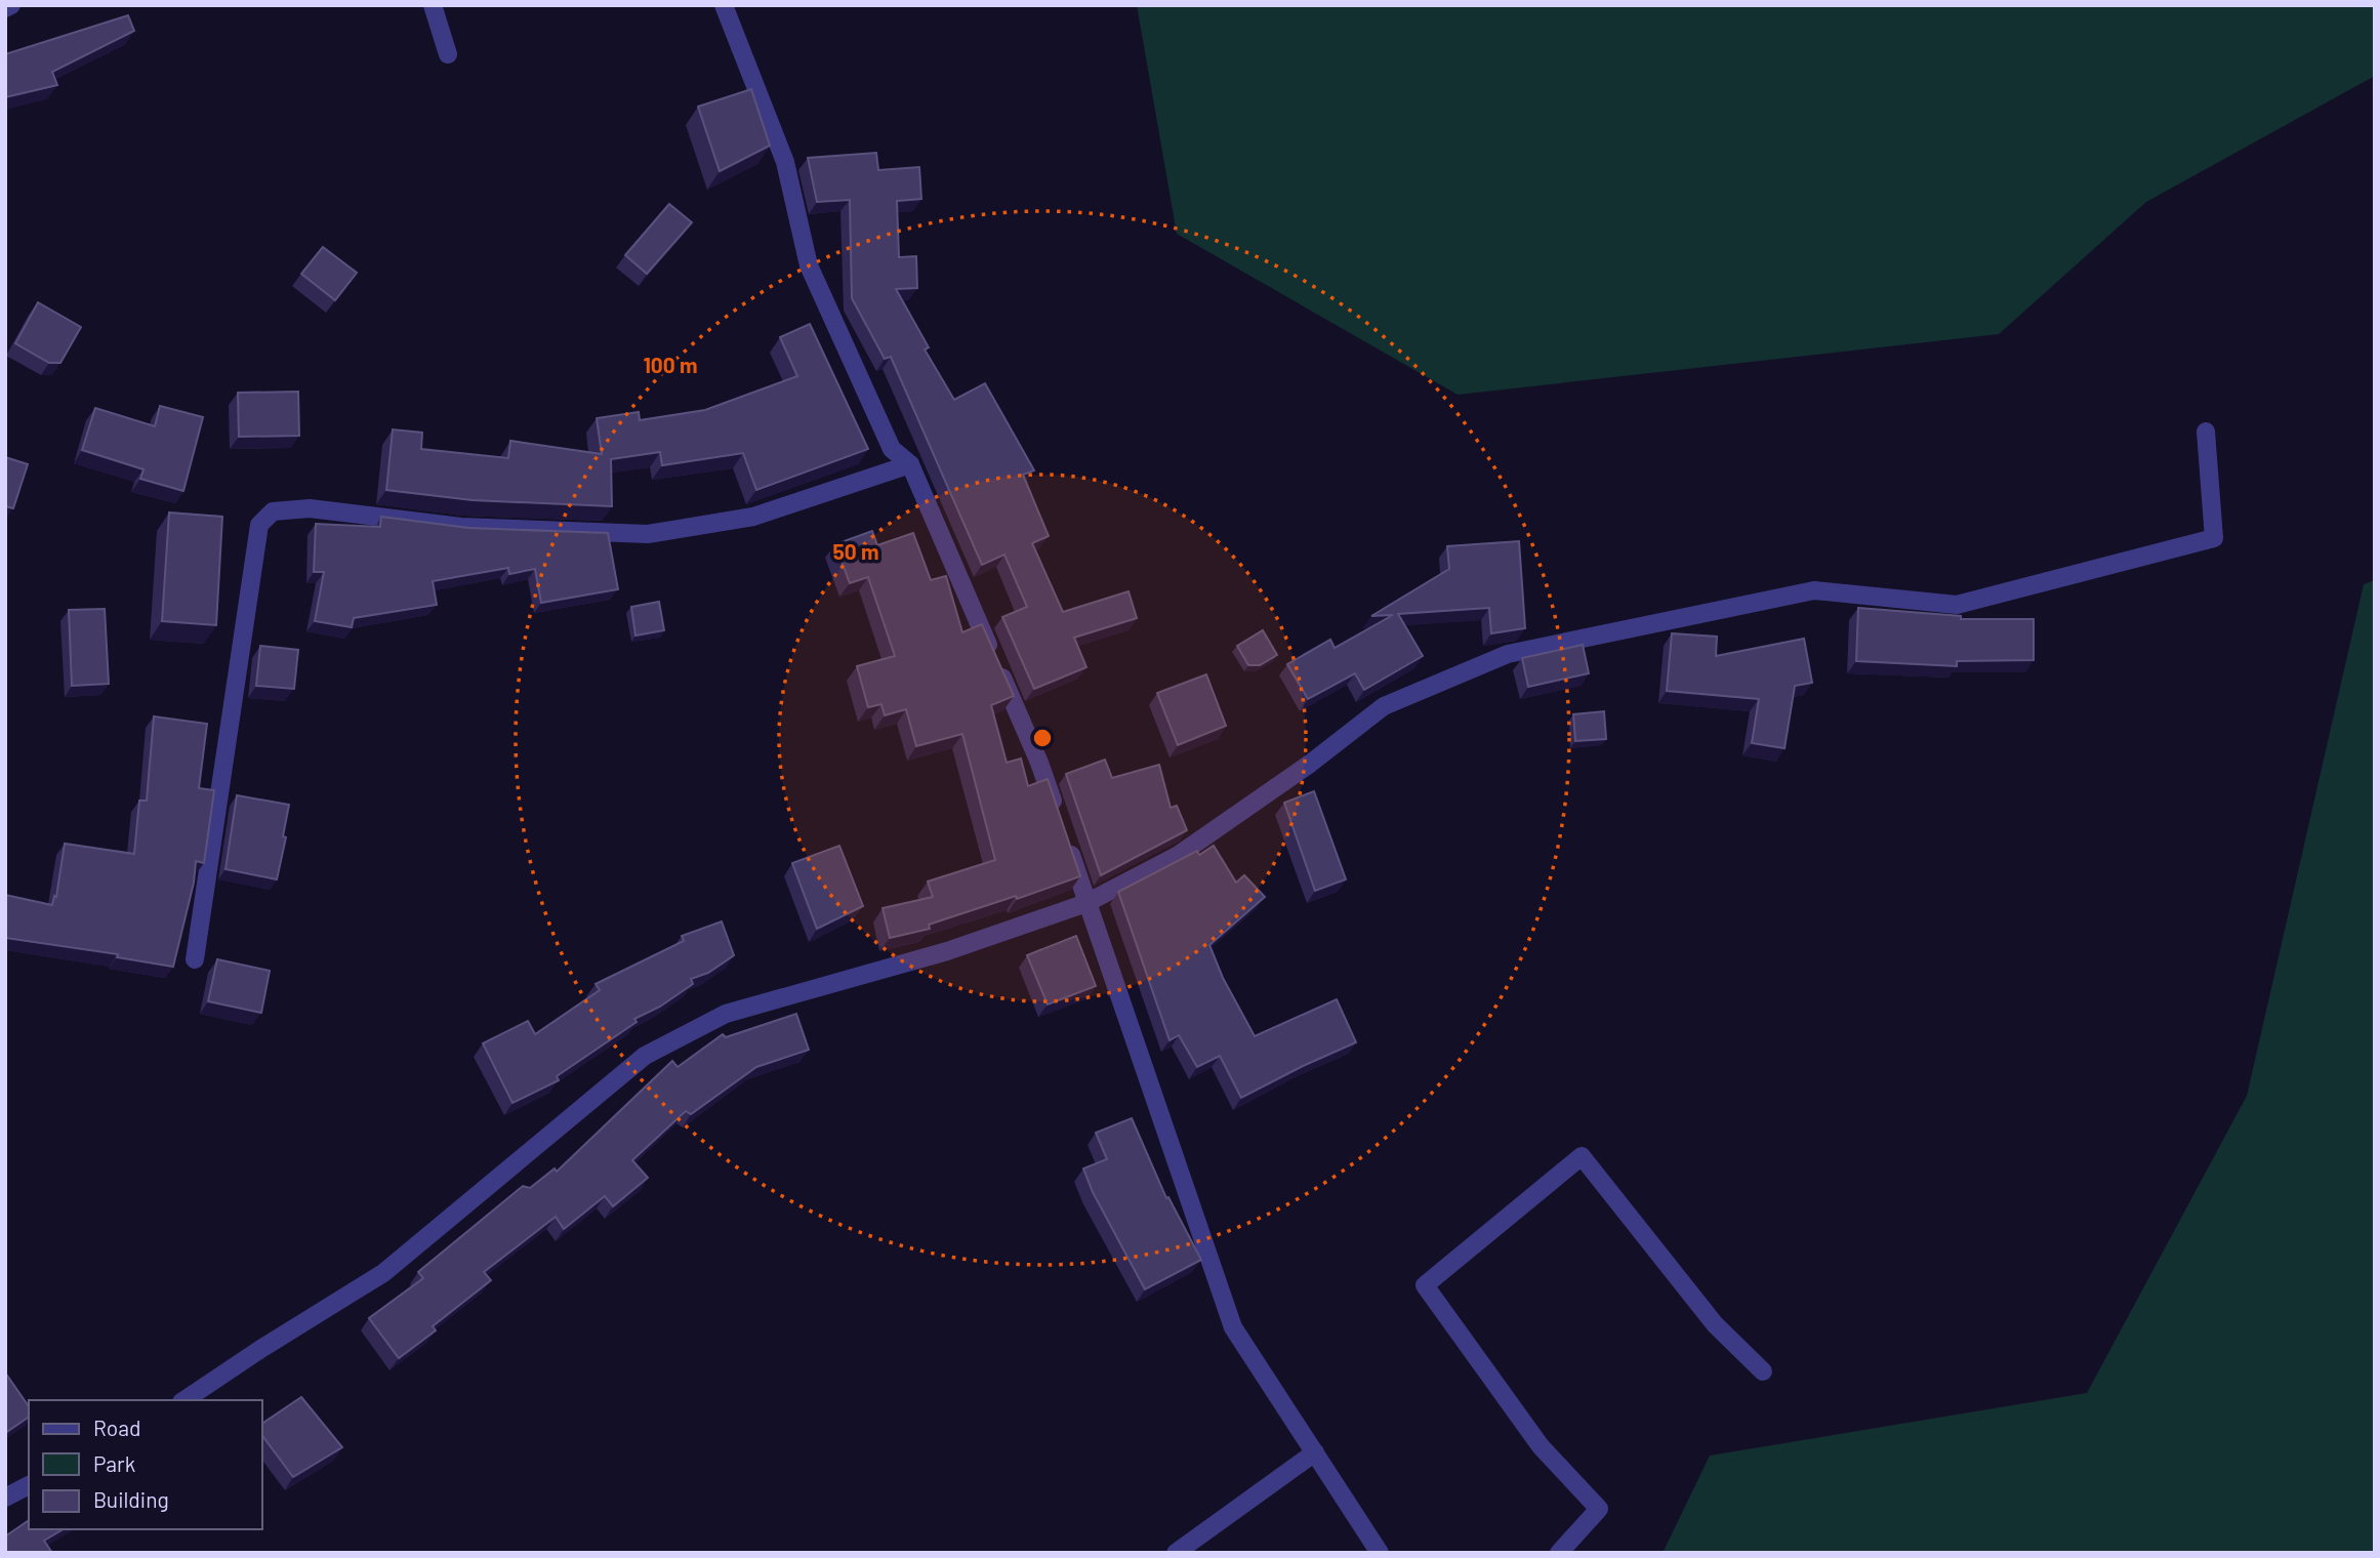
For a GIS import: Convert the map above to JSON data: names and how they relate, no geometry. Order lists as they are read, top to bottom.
{
  "legend": ["Road", "Park", "Building"],
  "rings": ["100 m", "50 m"]
}
